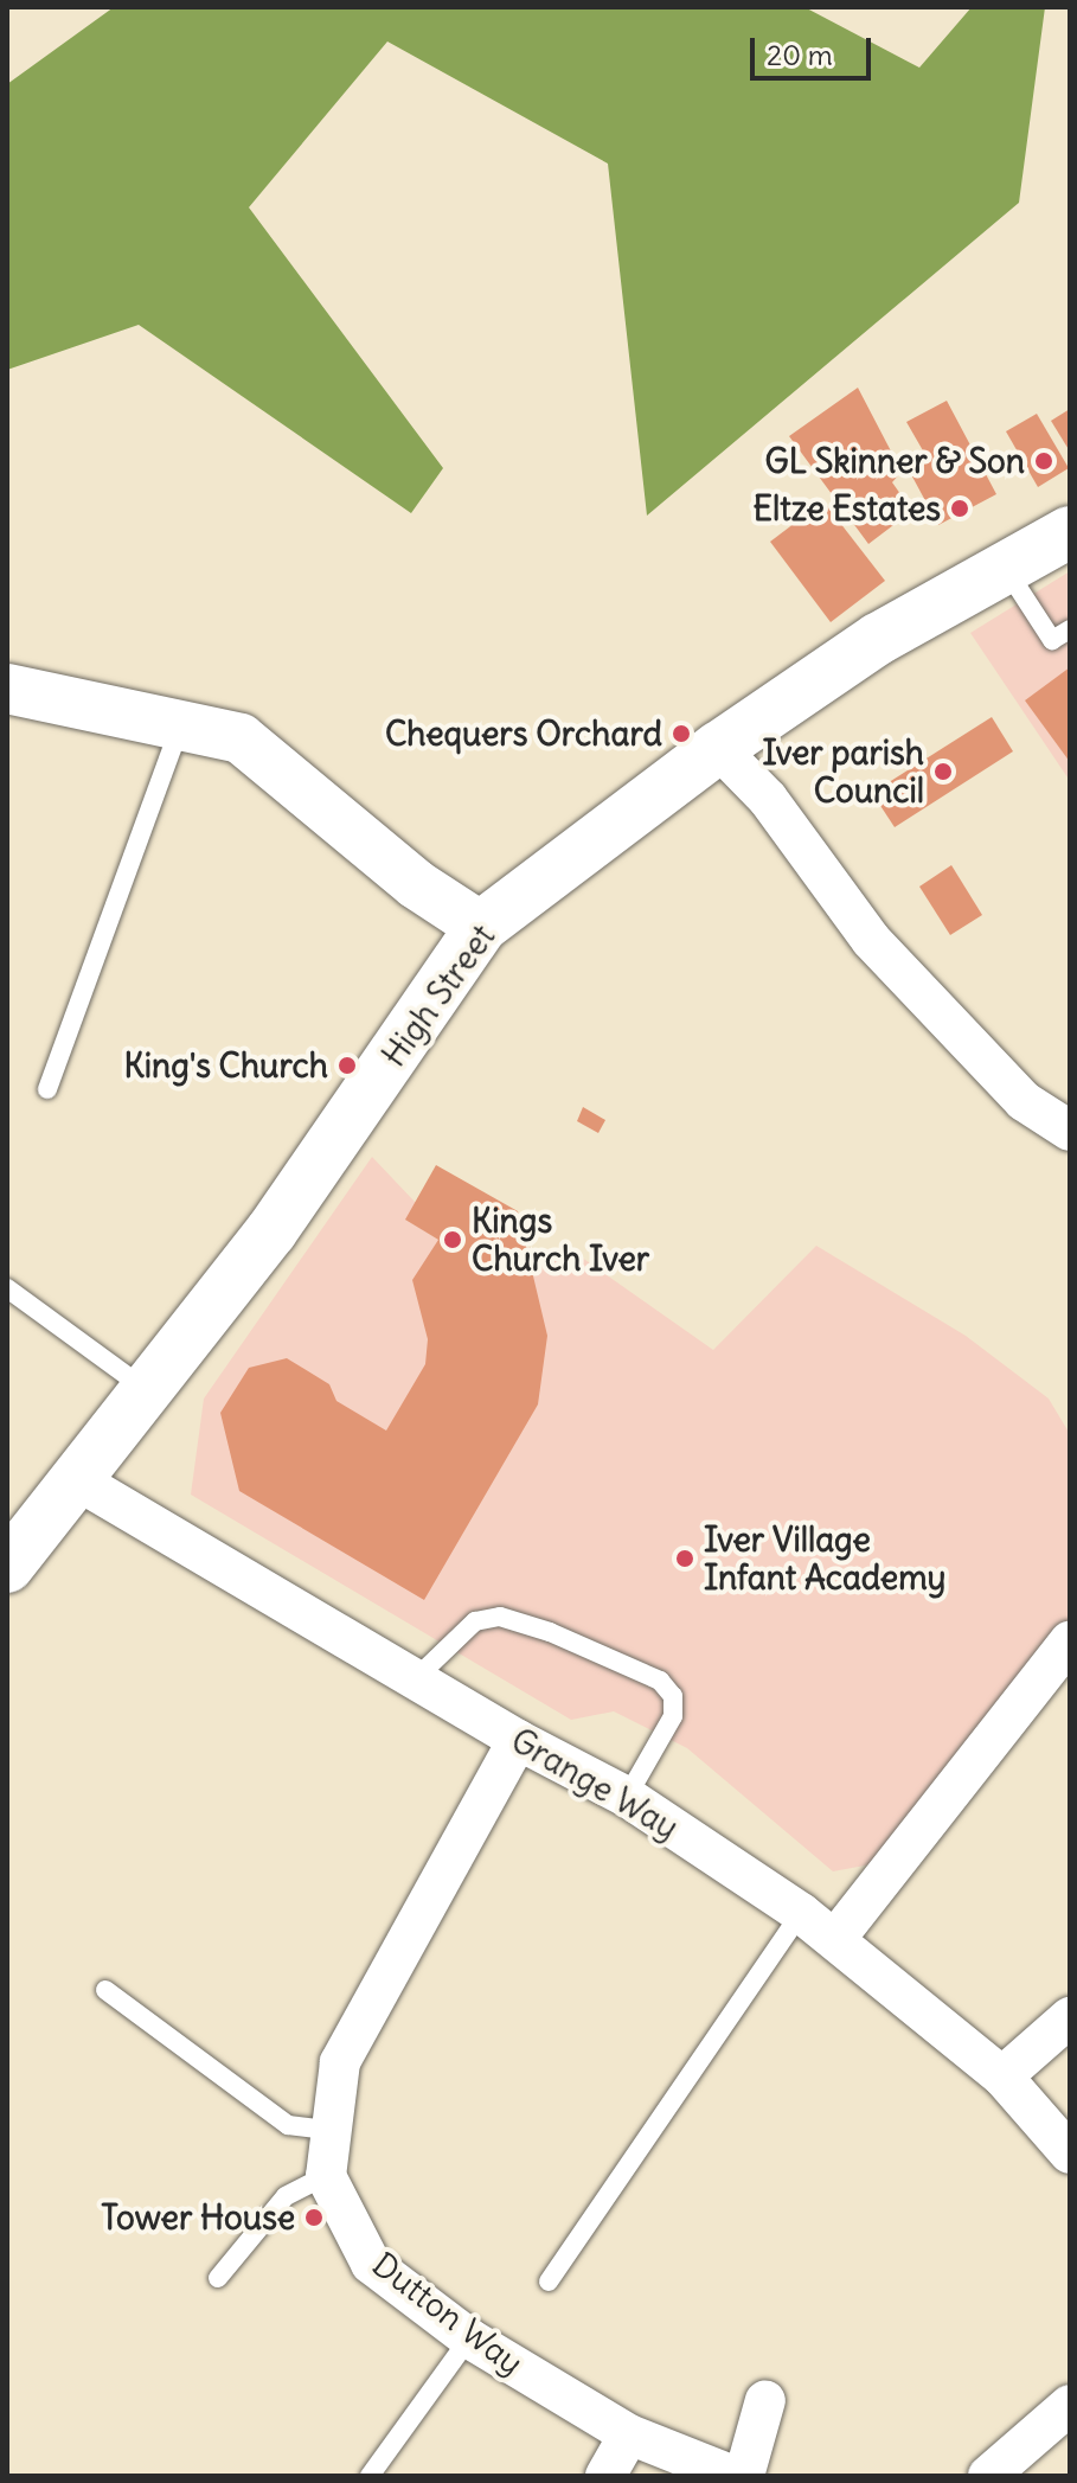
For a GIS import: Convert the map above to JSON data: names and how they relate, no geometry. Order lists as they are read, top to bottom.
{
  "streets": {
    "main road": ["High Street"],
    "street": ["Grange Way", "Dutton Way"]
  },
  "crossings": [
    ["High Street", "Grange Way"]
  ],
  "places": [
    "GL Skinner & Son",
    "Eltze Estates",
    "Chequers Orchard",
    "Iver parish Council",
    "King's Church",
    "Kings Church Iver",
    "Iver Village Infant Academy",
    "Tower House"
  ],
  "scale_bar": "20 m"
}
